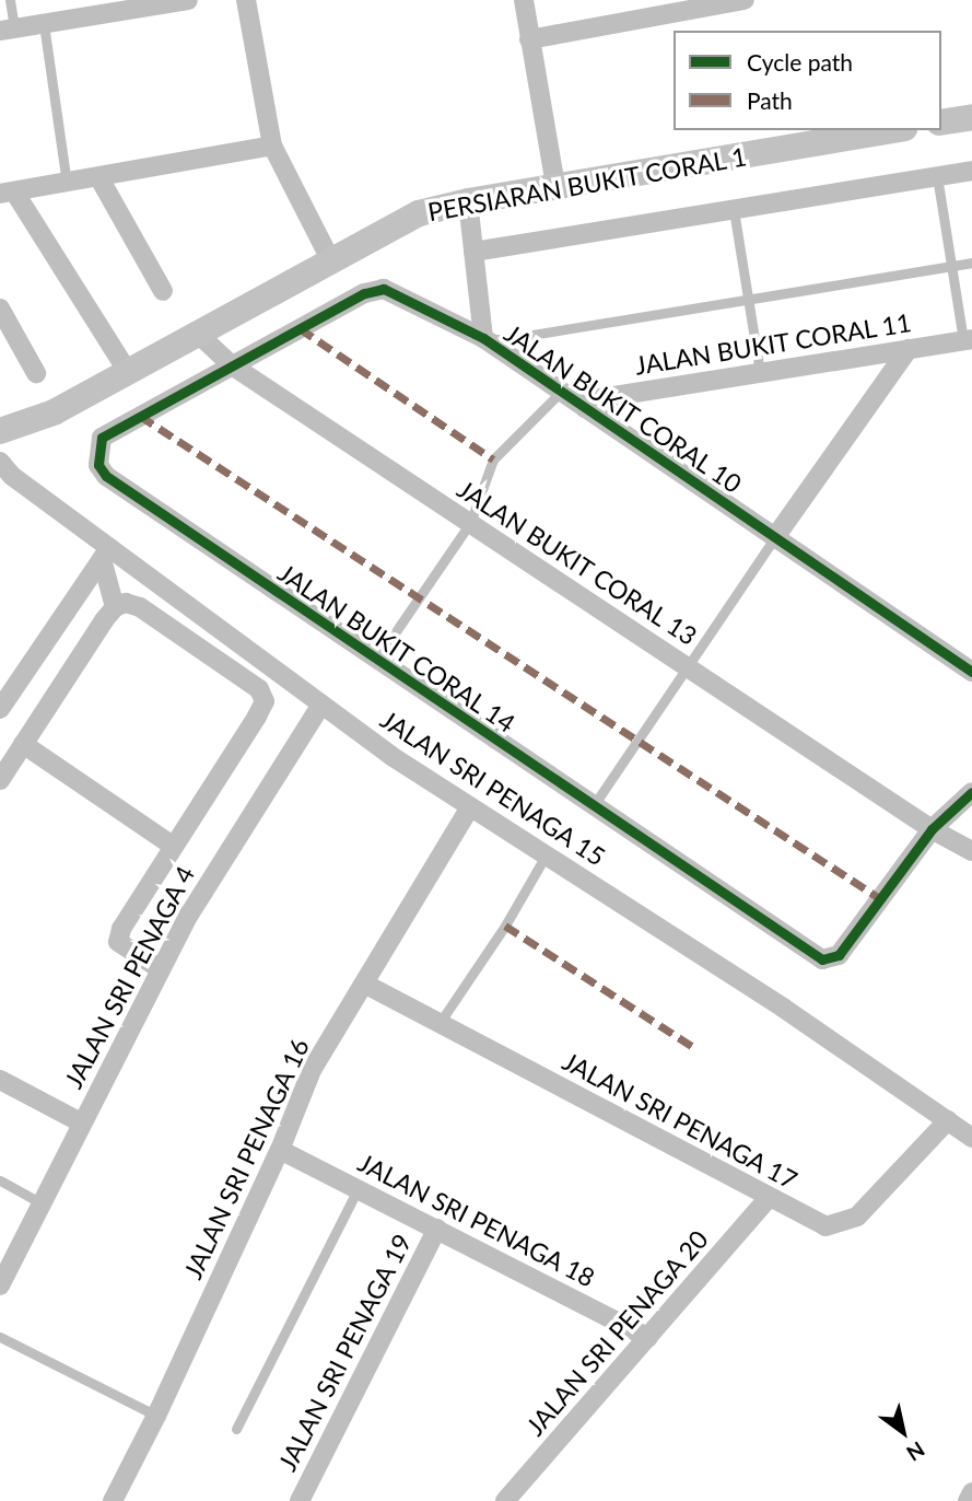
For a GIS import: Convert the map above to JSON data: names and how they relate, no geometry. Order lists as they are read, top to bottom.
{
  "streets": {
    "street": [
      "PERSIARAN BUKIT CORAL 1",
      "JALAN BUKIT CORAL 11",
      "JALAN BUKIT CORAL 10",
      "JALAN BUKIT CORAL 13",
      "JALAN BUKIT CORAL 14",
      "JALAN SRI PENAGA 15",
      "JALAN SRI PENAGA 4",
      "JALAN SRI PENAGA 17",
      "JALAN SRI PENAGA 16",
      "JALAN SRI PENAGA 18",
      "JALAN SRI PENAGA 20",
      "JALAN SRI PENAGA 19"
    ]
  },
  "crossings": [
    ["PERSIARAN BUKIT CORAL 1", "JALAN BUKIT CORAL 13"],
    ["JALAN BUKIT CORAL 11", "JALAN BUKIT CORAL 10"],
    ["JALAN BUKIT CORAL 10", "JALAN BUKIT CORAL 13"],
    ["JALAN BUKIT CORAL 10", "JALAN BUKIT CORAL 14"],
    ["JALAN BUKIT CORAL 13", "JALAN BUKIT CORAL 14"],
    ["JALAN SRI PENAGA 15", "JALAN SRI PENAGA 4"],
    ["JALAN SRI PENAGA 15", "JALAN SRI PENAGA 17"],
    ["JALAN SRI PENAGA 15", "JALAN SRI PENAGA 16"],
    ["JALAN SRI PENAGA 17", "JALAN SRI PENAGA 16"],
    ["JALAN SRI PENAGA 17", "JALAN SRI PENAGA 20"],
    ["JALAN SRI PENAGA 16", "JALAN SRI PENAGA 18"],
    ["JALAN SRI PENAGA 18", "JALAN SRI PENAGA 20"],
    ["JALAN SRI PENAGA 18", "JALAN SRI PENAGA 19"]
  ],
  "legend": ["Cycle path", "Path"],
  "north": "bottom right"
}
